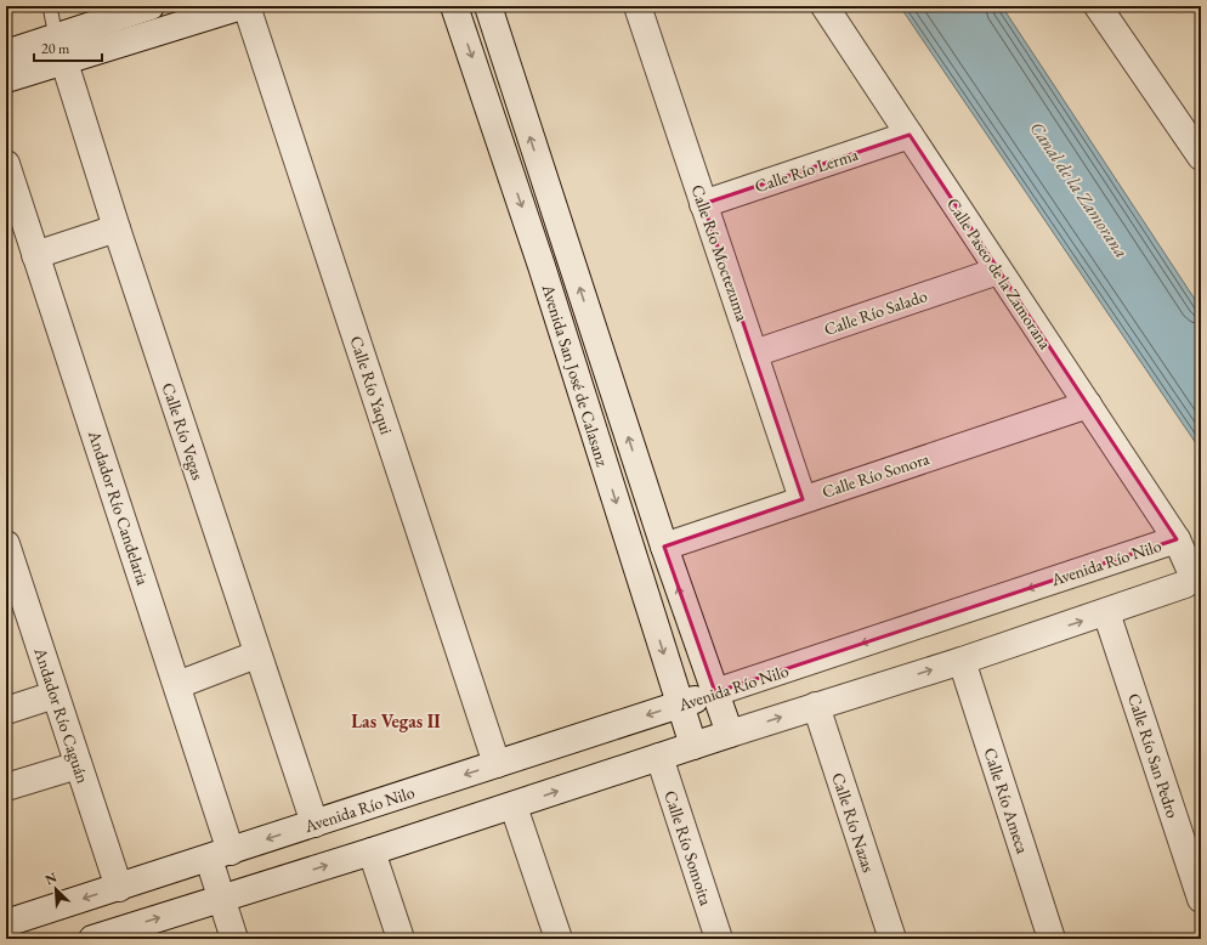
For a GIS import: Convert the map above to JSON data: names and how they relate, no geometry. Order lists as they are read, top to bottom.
{
  "streets": {
    "street": [
      "Calle Río Lerma",
      "Calle Río Moctezuma",
      "Calle Paseo de la Zamorana",
      "Calle Río Salado",
      "Avenida San José de Calasanz",
      "Calle Río Yaqui",
      "Calle Río Vegas",
      "Calle Río Sonora",
      "Andador Río Candelaria",
      "Avenida Río Nilo",
      "Andador Río Caguán",
      "Calle Río San Pedro",
      "Calle Río Ameca",
      "Calle Río Nazas",
      "Calle Río Somoita"
    ]
  },
  "crossings": [
    ["Calle Río Lerma", "Calle Río Moctezuma"],
    ["Calle Río Lerma", "Calle Paseo de la Zamorana"],
    ["Calle Río Moctezuma", "Calle Río Salado"],
    ["Calle Río Moctezuma", "Calle Río Sonora"],
    ["Calle Paseo de la Zamorana", "Calle Río Salado"],
    ["Calle Paseo de la Zamorana", "Calle Río Sonora"],
    ["Calle Paseo de la Zamorana", "Avenida Río Nilo"],
    ["Avenida San José de Calasanz", "Calle Río Sonora"],
    ["Avenida San José de Calasanz", "Avenida Río Nilo"],
    ["Calle Río Yaqui", "Avenida Río Nilo"],
    ["Calle Río Vegas", "Avenida Río Nilo"],
    ["Andador Río Candelaria", "Avenida Río Nilo"],
    ["Avenida Río Nilo", "Andador Río Caguán"],
    ["Avenida Río Nilo", "Calle Río San Pedro"],
    ["Avenida Río Nilo", "Calle Río Ameca"],
    ["Avenida Río Nilo", "Calle Río Nazas"],
    ["Avenida Río Nilo", "Calle Río Somoita"]
  ],
  "districts": ["Las Vegas II"],
  "water": ["Canal de la Zamorana"],
  "scale_bar": "20 m",
  "north": "top left"
}
